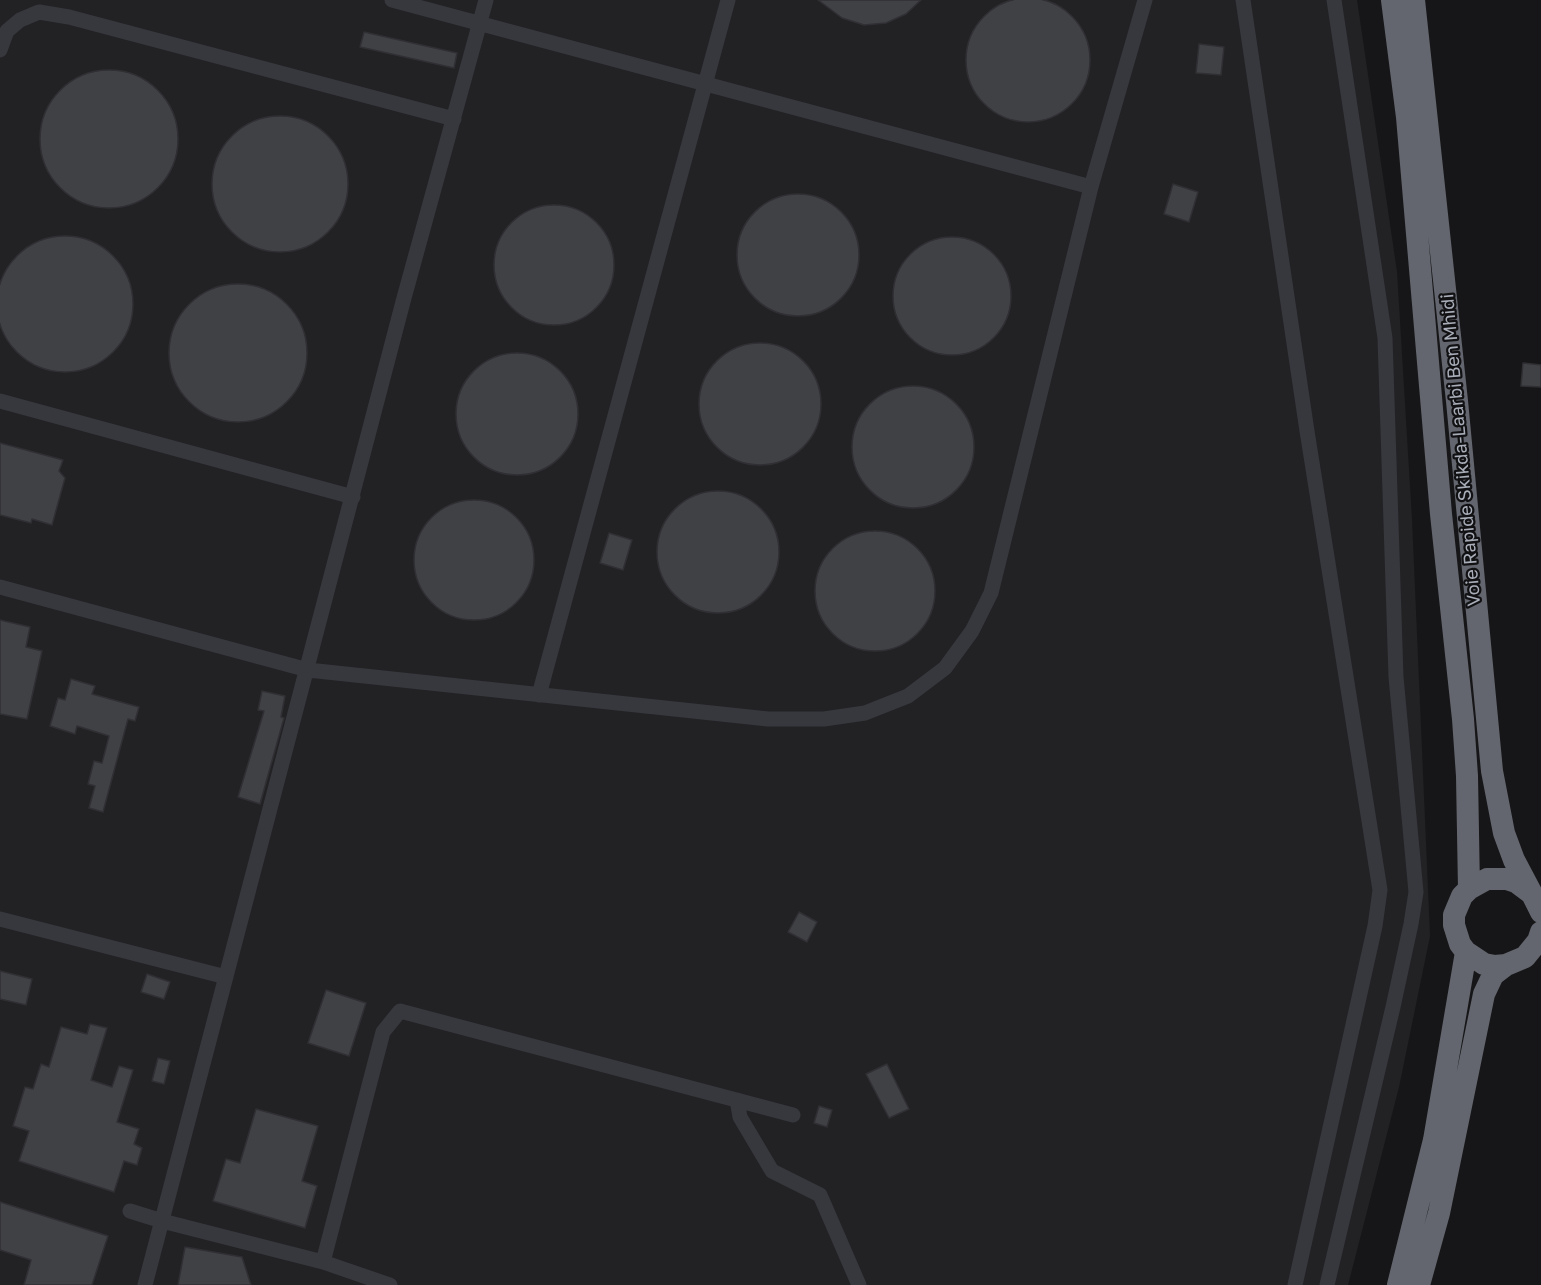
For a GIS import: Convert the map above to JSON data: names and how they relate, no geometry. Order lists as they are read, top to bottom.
{
  "streets": {
    "highway": ["Voie Rapide Skikda-Laarbi Ben Mhidi"]
  }
}
